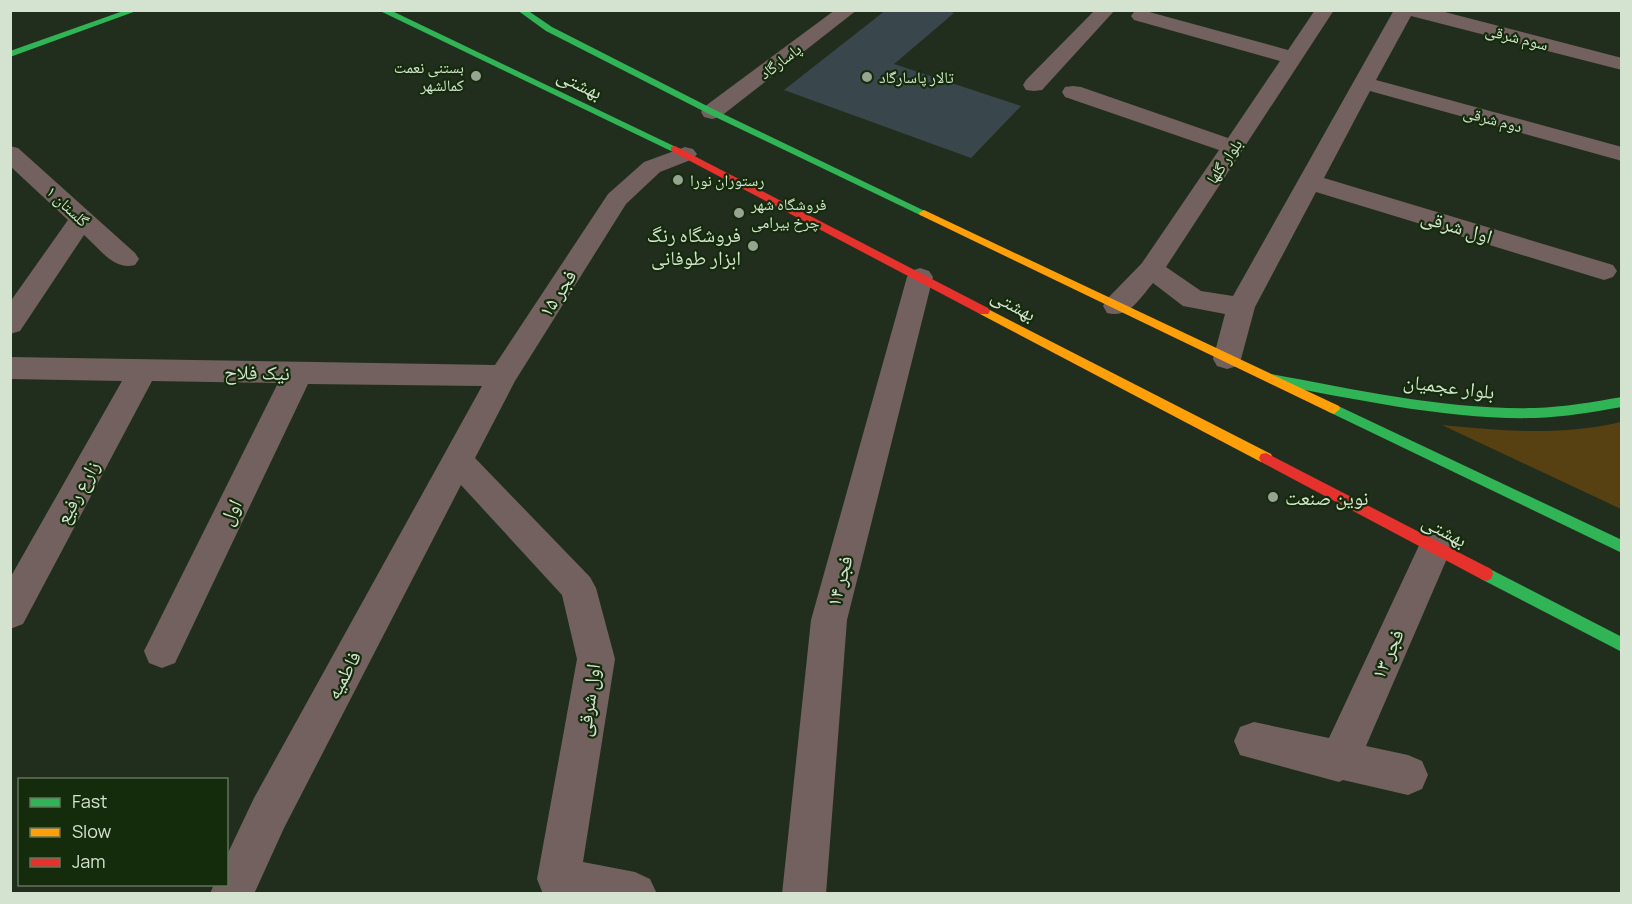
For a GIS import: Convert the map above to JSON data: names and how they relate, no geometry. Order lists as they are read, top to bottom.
{
  "streets": {
    "main road": ["بهشتی", "بلوار عجمیان"],
    "street": [
      "سوم شرقی",
      "پاسارگاد",
      "دوم شرقی",
      "بلوار گلها",
      "گلستان ۱",
      "اول شرقی",
      "فجر ۱۵",
      "نیک فلاح",
      "زارع رفیع",
      "اول",
      "فجر ۱۴",
      "فجر ۱۳",
      "فاطمیه"
    ]
  },
  "crossings": [
    ["پاسارگاد", "بهشتی"],
    ["بهشتی", "بلوار گلها"],
    ["بهشتی", "فجر ۱۵"],
    ["بهشتی", "بلوار عجمیان"],
    ["بهشتی", "فجر ۱۴"],
    ["بهشتی", "فجر ۱۳"],
    ["اول شرقی", "فجر ۱۵"],
    ["اول شرقی", "فاطمیه"],
    ["فجر ۱۵", "نیک فلاح"],
    ["فجر ۱۵", "فاطمیه"],
    ["نیک فلاح", "زارع رفیع"],
    ["نیک فلاح", "اول"]
  ],
  "places": [
    "بستنی نعمت کمالشهر",
    "تالار پاسارگاد",
    "رستوران نورا",
    "فروشگاه شهر چرخ بیرامی",
    "فروشگاه رنگ ابزار طوفانی",
    "نوین صنعت"
  ],
  "legend": ["Fast", "Slow", "Jam"]
}
